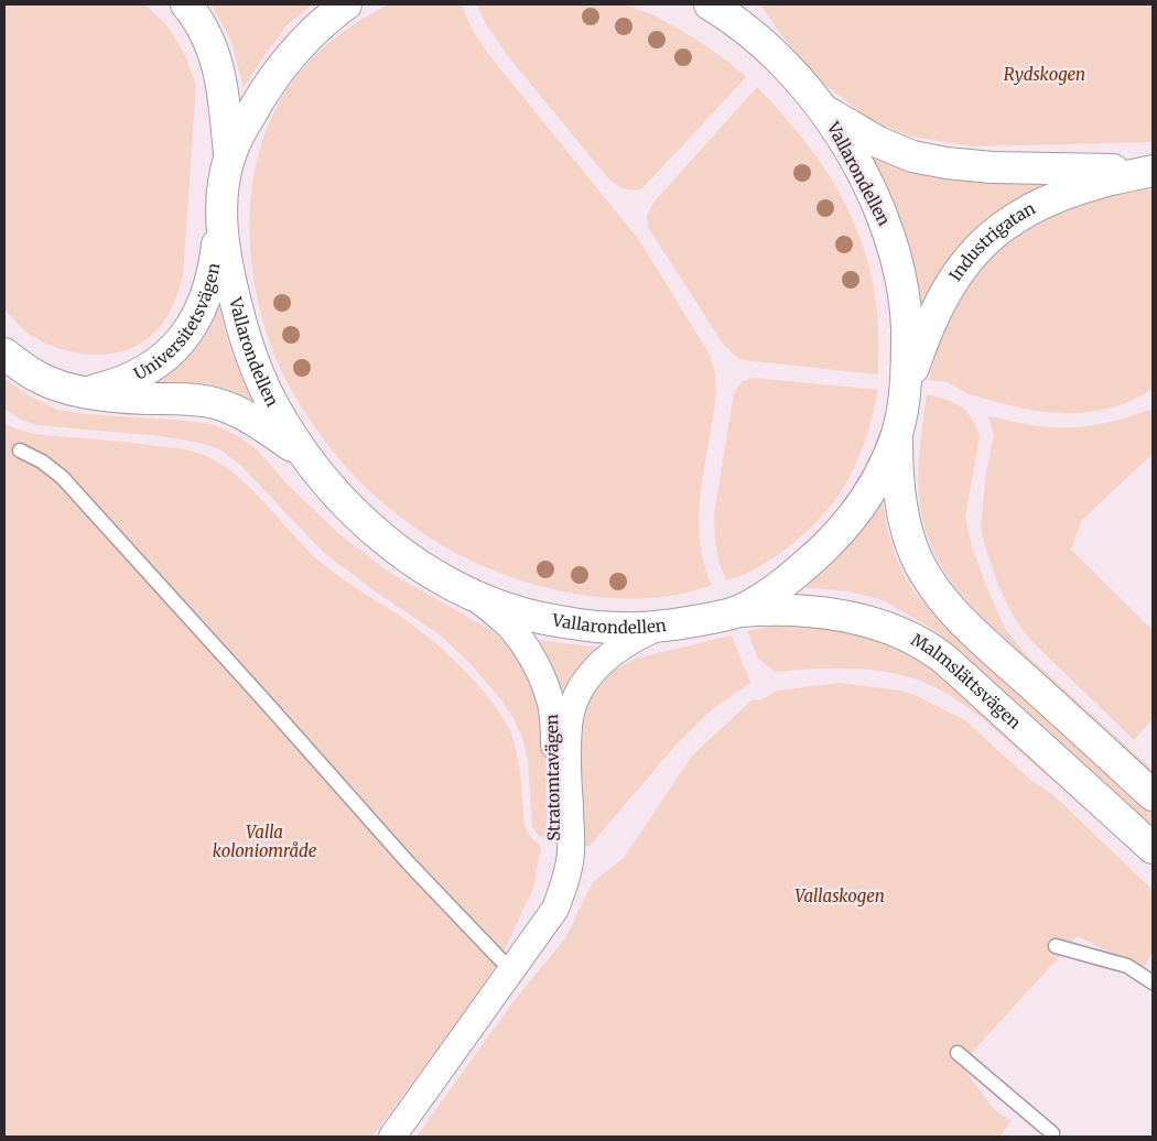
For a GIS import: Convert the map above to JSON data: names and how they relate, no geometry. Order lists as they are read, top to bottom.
{
  "streets": {
    "main road": [
      "Vallarondellen",
      "Industrigatan",
      "Universitetsvägen",
      "Malmslättsvägen"
    ],
    "street": ["Stratomtavägen"]
  },
  "crossings": [
    ["Vallarondellen", "Industrigatan"],
    ["Vallarondellen", "Universitetsvägen"],
    ["Vallarondellen", "Malmslättsvägen"],
    ["Vallarondellen", "Stratomtavägen"]
  ],
  "parks": ["Rydskogen", "Valla koloniområde", "Vallaskogen"]
}
